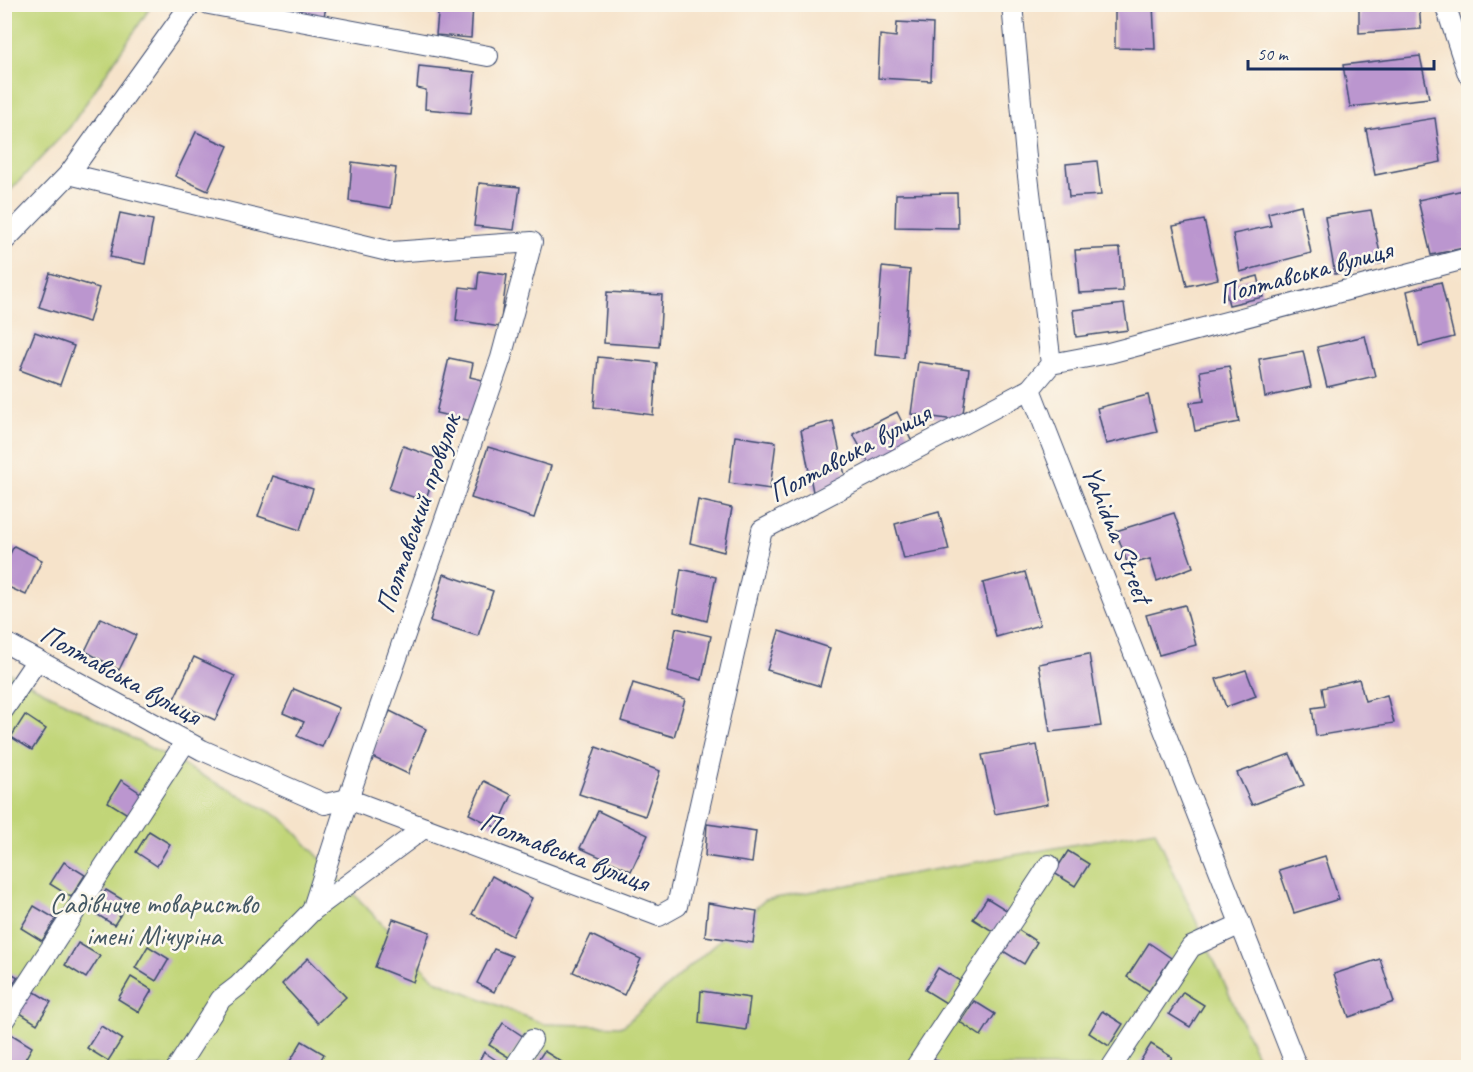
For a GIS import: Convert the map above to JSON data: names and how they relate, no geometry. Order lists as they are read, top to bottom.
{
  "streets": {
    "street": ["Полтавська вулиця", "Полтавський провулок", "Yahidna Street"]
  },
  "crossings": [
    ["Полтавська вулиця", "Полтавський провулок"],
    ["Полтавська вулиця", "Yahidna Street"]
  ],
  "parks": ["Садівниче товариство імені Мічуріна"],
  "scale_bar": "50 m"
}
